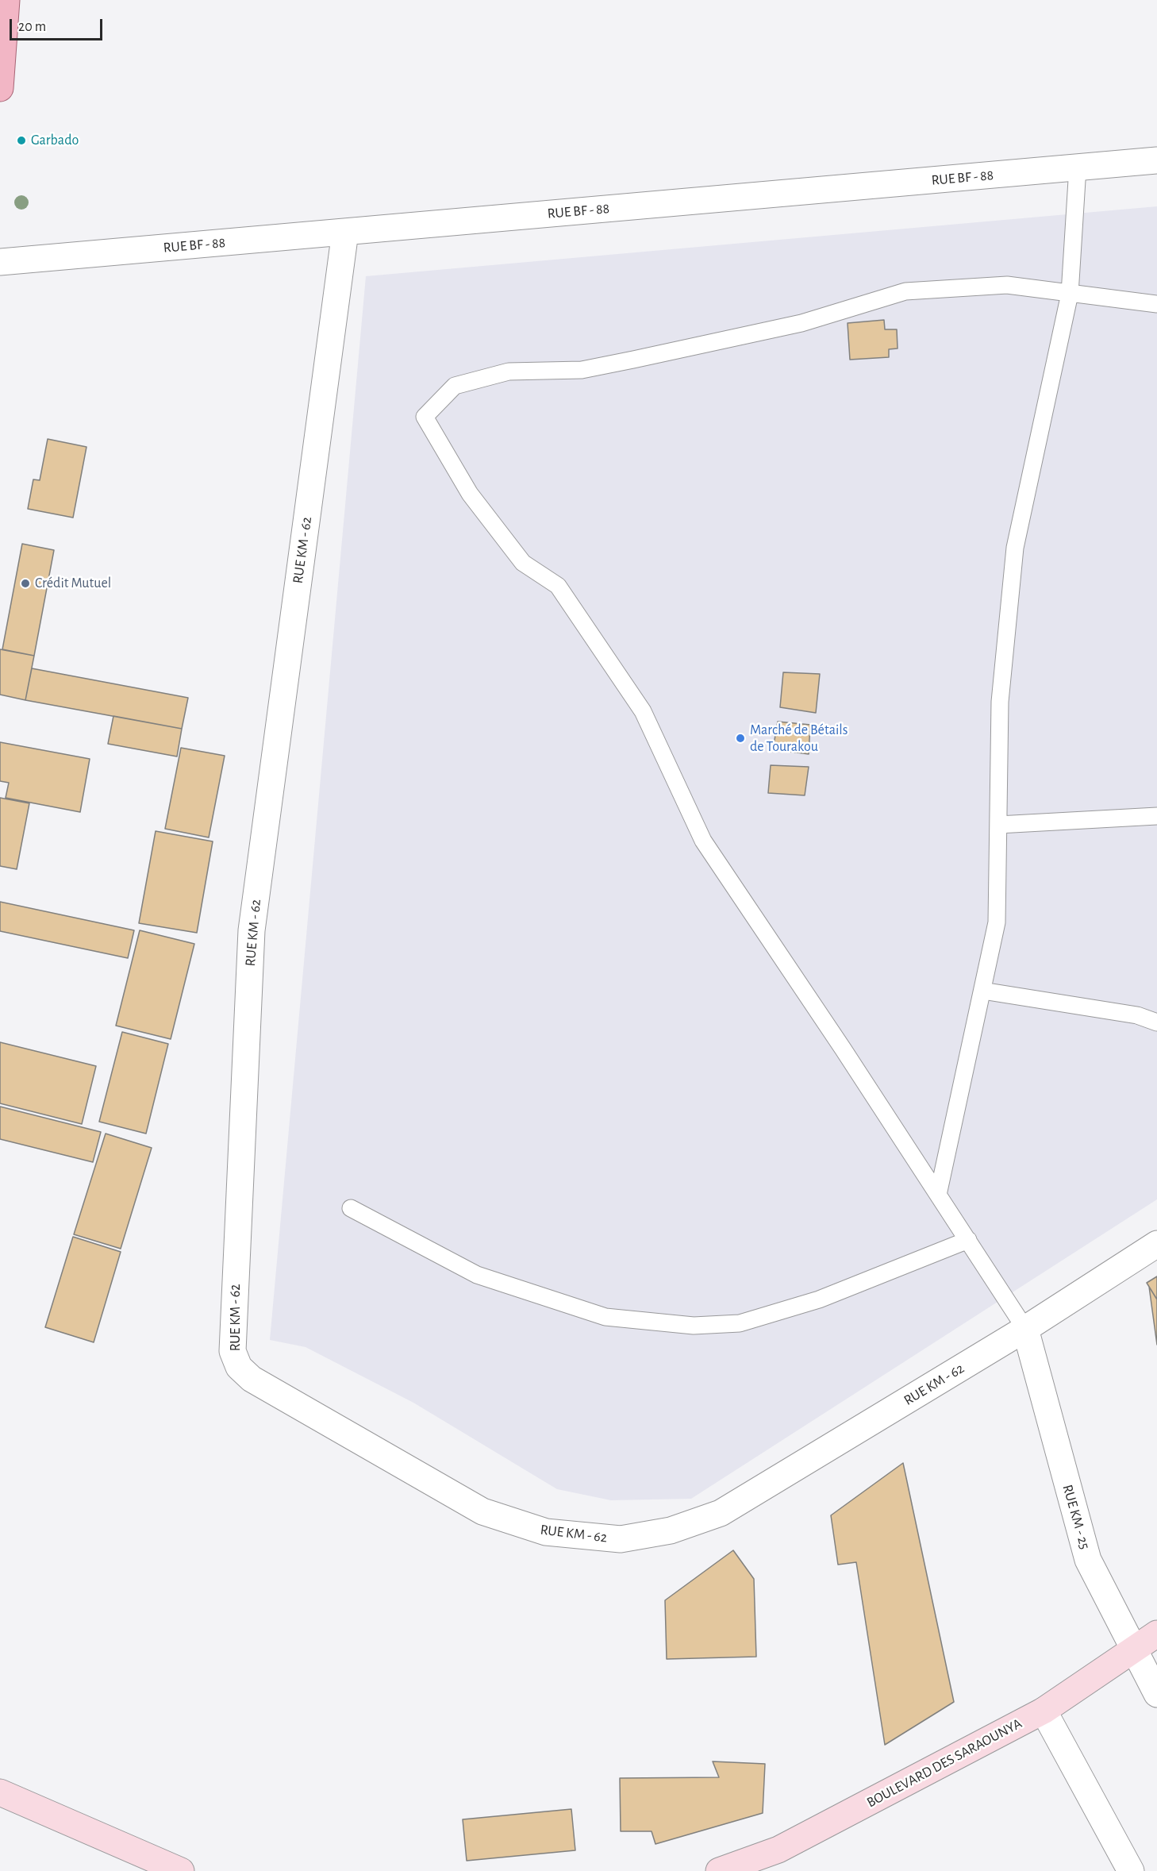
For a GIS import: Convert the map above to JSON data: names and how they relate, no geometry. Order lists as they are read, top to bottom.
{
  "streets": {
    "main road": ["BOULEVARD DES SARAOUNYA"],
    "street": ["RUE BF - 88", "RUE KM - 62", "RUE KM - 25"]
  },
  "crossings": [
    ["RUE BF - 88", "RUE KM - 62"],
    ["RUE KM - 62", "RUE KM - 25"],
    ["RUE KM - 25", "BOULEVARD DES SARAOUNYA"]
  ],
  "places": ["Garbado", "Crédit Mutuel", "Marché de Bétails de Tourakou"],
  "scale_bar": "20 m"
}
